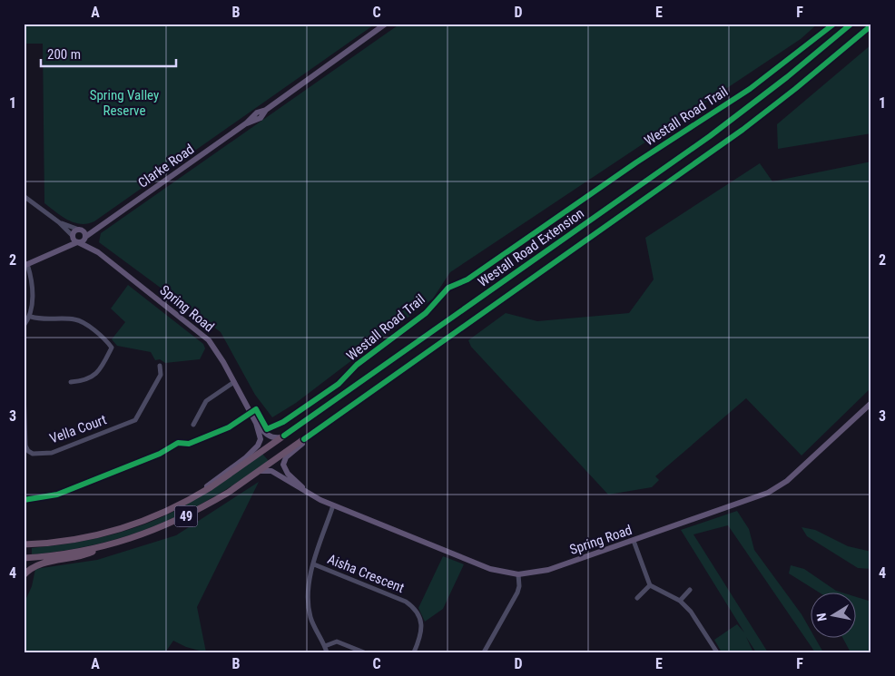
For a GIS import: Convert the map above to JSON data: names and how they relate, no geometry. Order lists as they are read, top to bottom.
{
  "streets": {
    "highway": ["Westall Road Extension", "49"],
    "main road": ["Clarke Road", "Spring Road"],
    "street": ["Vella Court", "Aisha Crescent"],
    "cycle path": ["Westall Road Trail"]
  },
  "crossings": [
    ["Clarke Road", "Spring Road"],
    ["Westall Road Extension", "Spring Road"]
  ],
  "parks": ["Spring Valley Reserve"],
  "scale_bar": "200 m",
  "north": "left",
  "grid": {
    "columns": [
      "A",
      "B",
      "C",
      "D",
      "E",
      "F"
    ],
    "rows": [
      "1",
      "2",
      "3",
      "4"
    ]
  }
}
